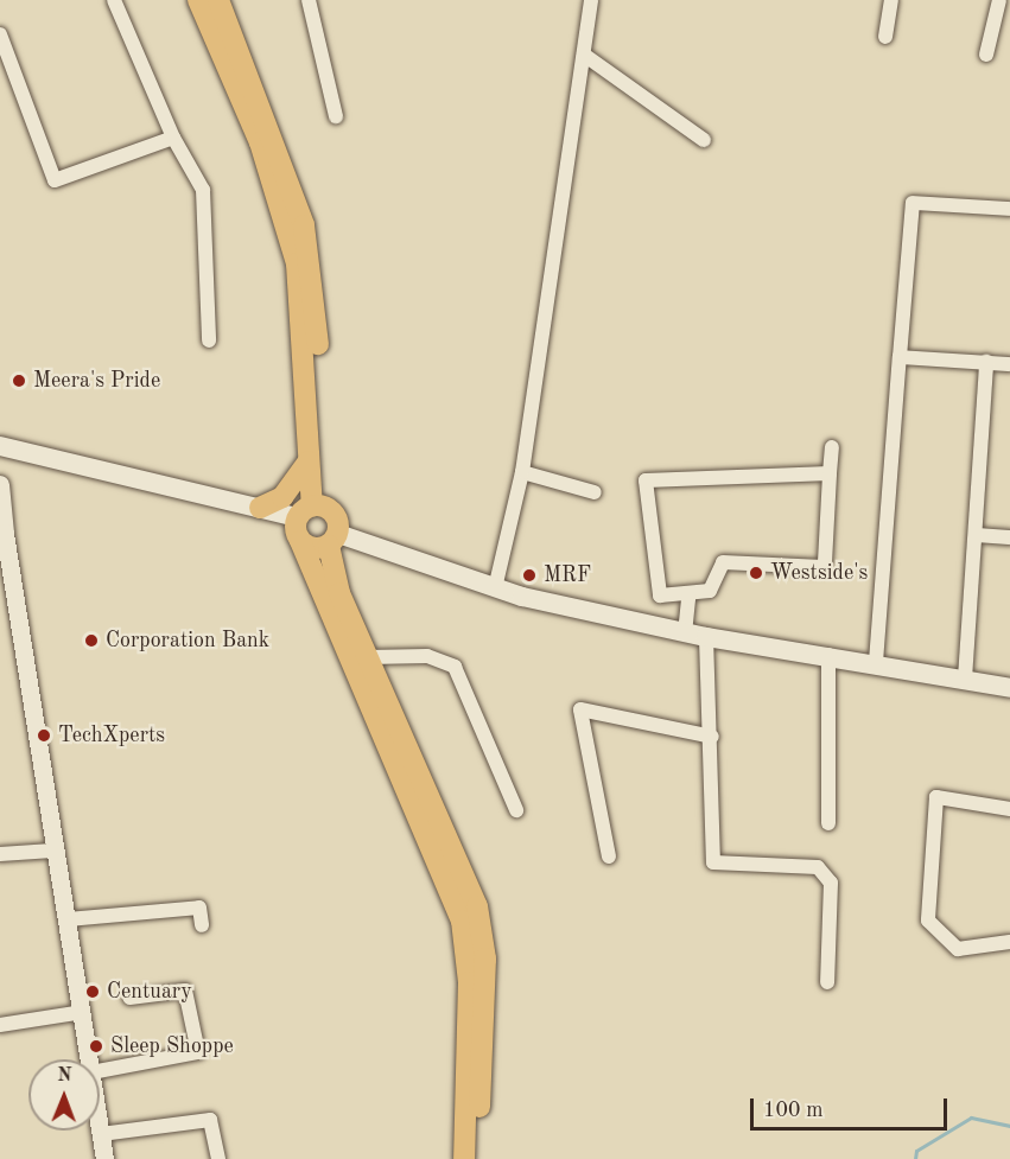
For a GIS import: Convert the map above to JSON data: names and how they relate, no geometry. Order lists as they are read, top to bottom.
{
  "places": [
    "Meera's Pride",
    "Westside's",
    "MRF",
    "Corporation Bank",
    "TechXperts",
    "Centuary",
    "Sleep Shoppe"
  ],
  "scale_bar": "100 m",
  "north": "top"
}
